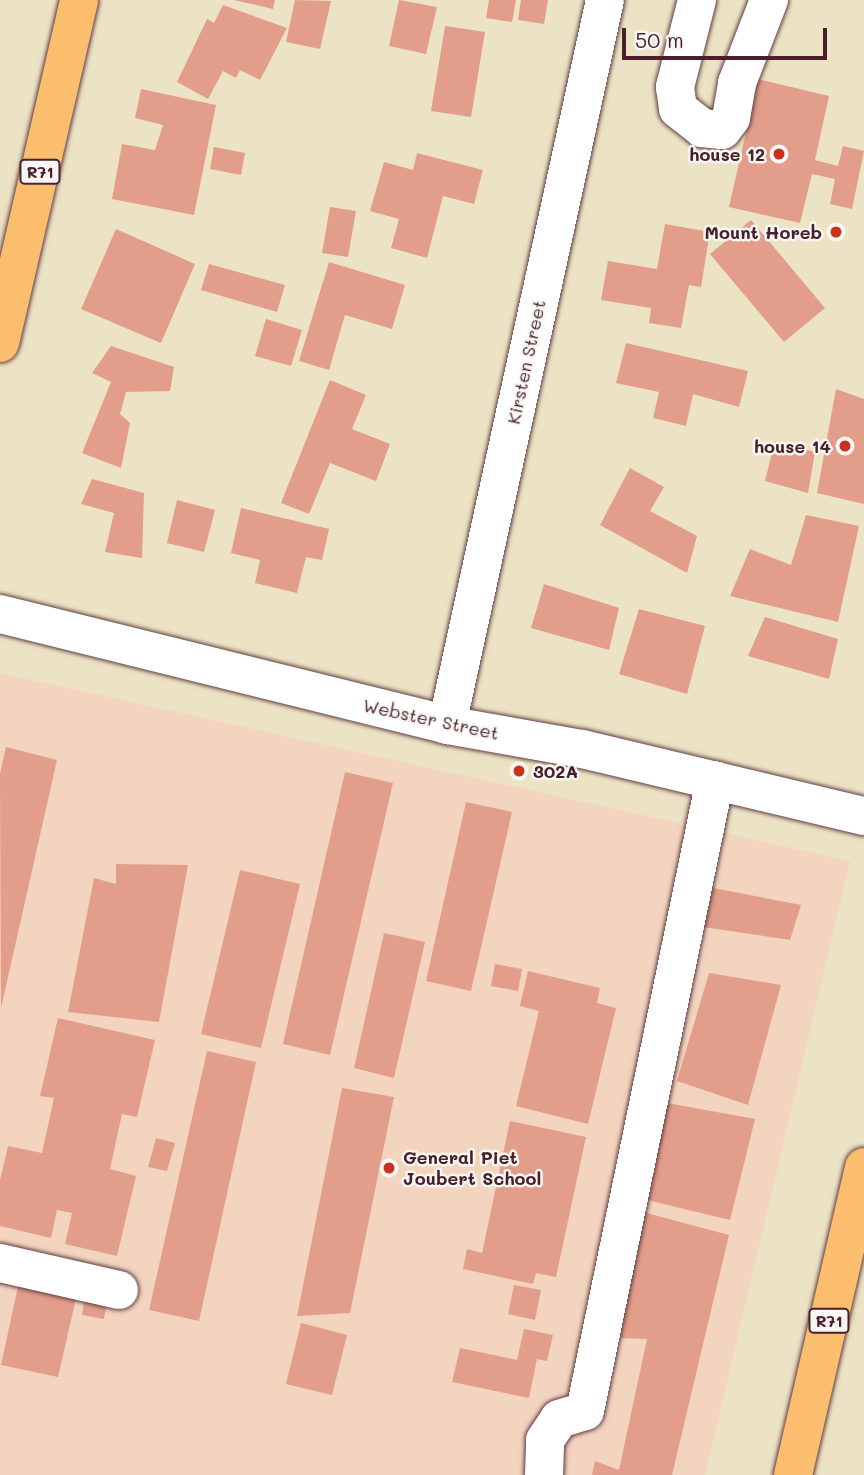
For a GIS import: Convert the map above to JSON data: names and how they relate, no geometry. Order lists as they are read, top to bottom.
{
  "streets": {
    "main road": ["R71"],
    "street": ["Kirsten Street", "Webster Street"]
  },
  "crossings": [
    ["Kirsten Street", "Webster Street"]
  ],
  "places": [
    "house 12",
    "Mount Horeb",
    "house 14",
    "302A",
    "General Piet Joubert School"
  ],
  "scale_bar": "50 m"
}
